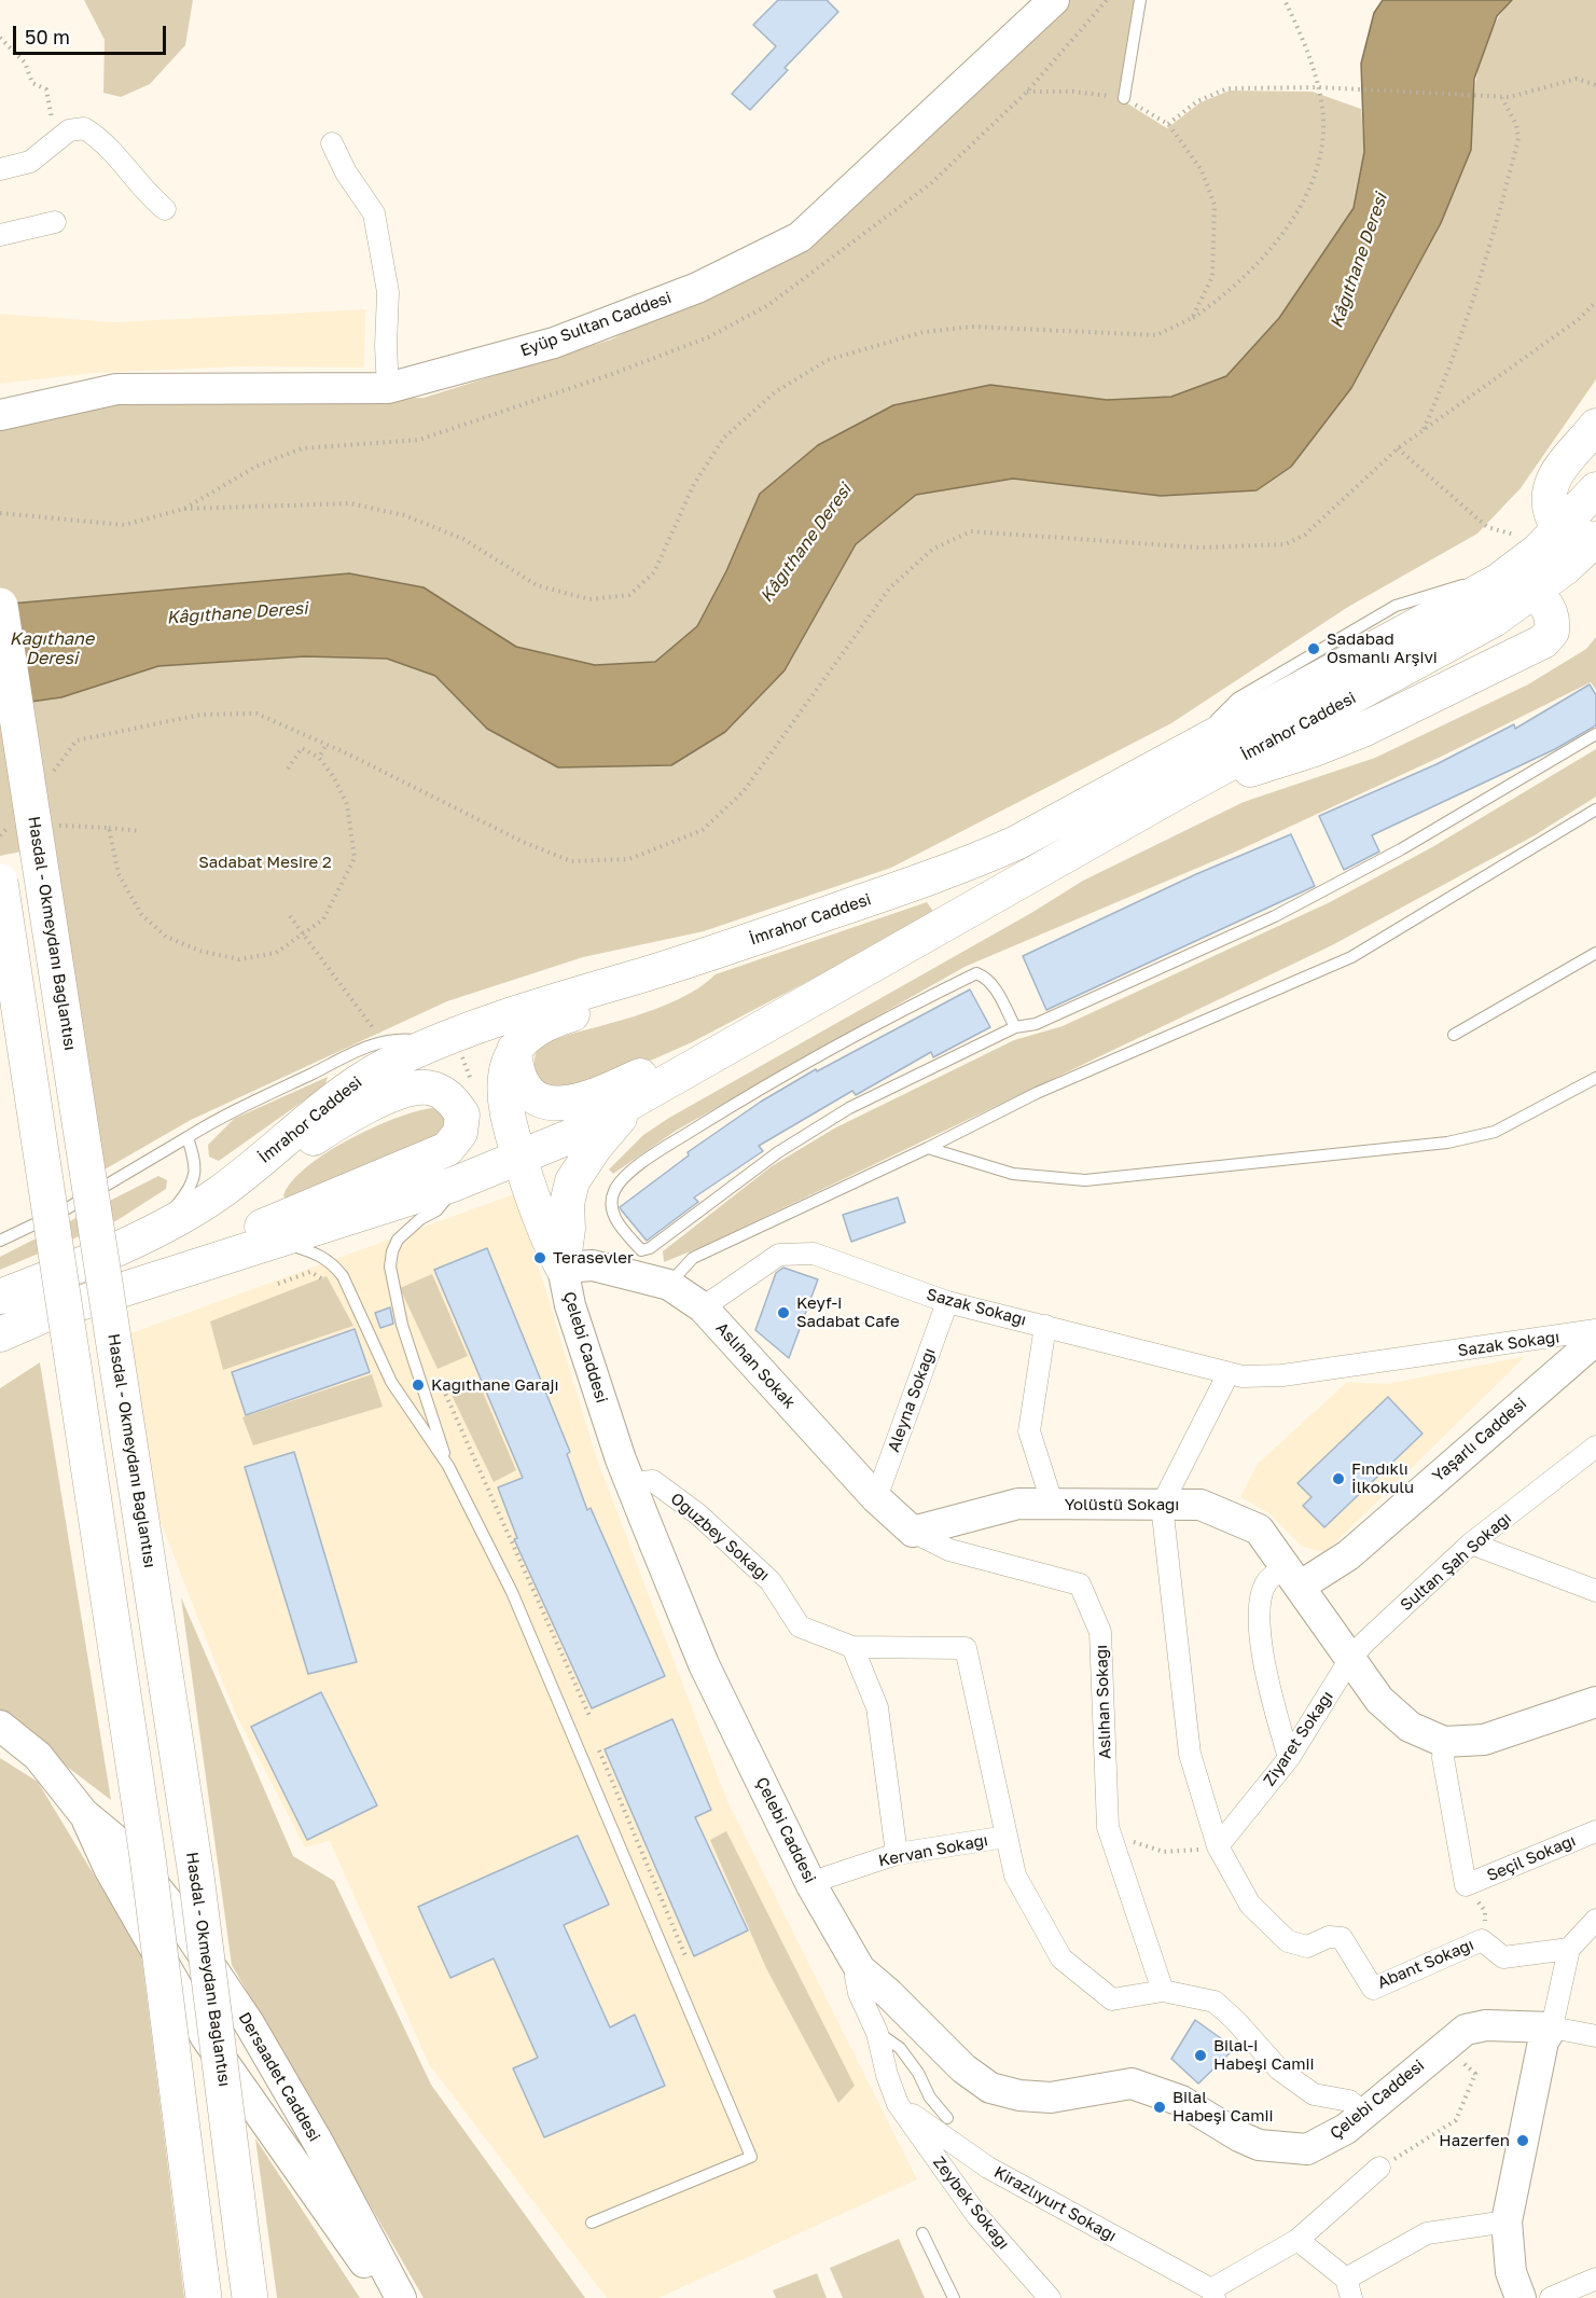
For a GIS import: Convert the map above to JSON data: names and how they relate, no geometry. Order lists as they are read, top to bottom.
{
  "streets": {
    "highway": ["Hasdal - Okmeydanı Bağlantısı"],
    "main road": [
      "Eyüp Sultan Caddesi",
      "İmrahor Caddesi",
      "Çelebi Caddesi",
      "Aslıhan Sokak",
      "Yaşarlı Caddesi",
      "Yolüstü Sokağı",
      "Dersaadet Caddesi"
    ],
    "street": [
      "Sazak Sokağı",
      "Aleyna Sokağı",
      "Oğuzbey Sokağı",
      "Sultan Şah Sokağı",
      "Aslıhan Sokağı",
      "Ziyaret Sokağı",
      "Kervan Sokağı",
      "Seçil Sokağı",
      "Abant Sokağı",
      "Zeybek Sokağı",
      "Kirazlıyurt Sokağı"
    ]
  },
  "crossings": [
    ["Sazak Sokağı", "Aslıhan Sokak"],
    ["Sazak Sokağı", "Aleyna Sokağı"],
    ["Çelebi Caddesi", "Aslıhan Sokak"],
    ["Çelebi Caddesi", "Oğuzbey Sokağı"],
    ["Çelebi Caddesi", "Kervan Sokağı"],
    ["Çelebi Caddesi", "Zeybek Sokağı"],
    ["Aslıhan Sokak", "Aleyna Sokağı"],
    ["Aslıhan Sokak", "Yolüstü Sokağı"],
    ["Aslıhan Sokak", "Aslıhan Sokağı"],
    ["Yaşarlı Caddesi", "Yolüstü Sokağı"],
    ["Yolüstü Sokağı", "Sultan Şah Sokağı"],
    ["Yolüstü Sokağı", "Aslıhan Sokağı"],
    ["Yolüstü Sokağı", "Ziyaret Sokağı"],
    ["Sultan Şah Sokağı", "Ziyaret Sokağı"],
    ["Ziyaret Sokağı", "Abant Sokağı"],
    ["Zeybek Sokağı", "Kirazlıyurt Sokağı"]
  ],
  "water": ["Kâğıthane Deresi", "Kağıthane Deresi"],
  "parks": ["Sadabat Mesire 2"],
  "places": [
    "Sadabad Osmanlı Arşivi",
    "Terasevler",
    "Keyf-i Sadabat Cafe",
    "Kağıthane Garajı",
    "Fındıklı İlkokulu",
    "Bilal-i Habeşi Camii",
    "Bilal Habeşi Camii",
    "Hazerfen"
  ],
  "scale_bar": "50 m"
}
